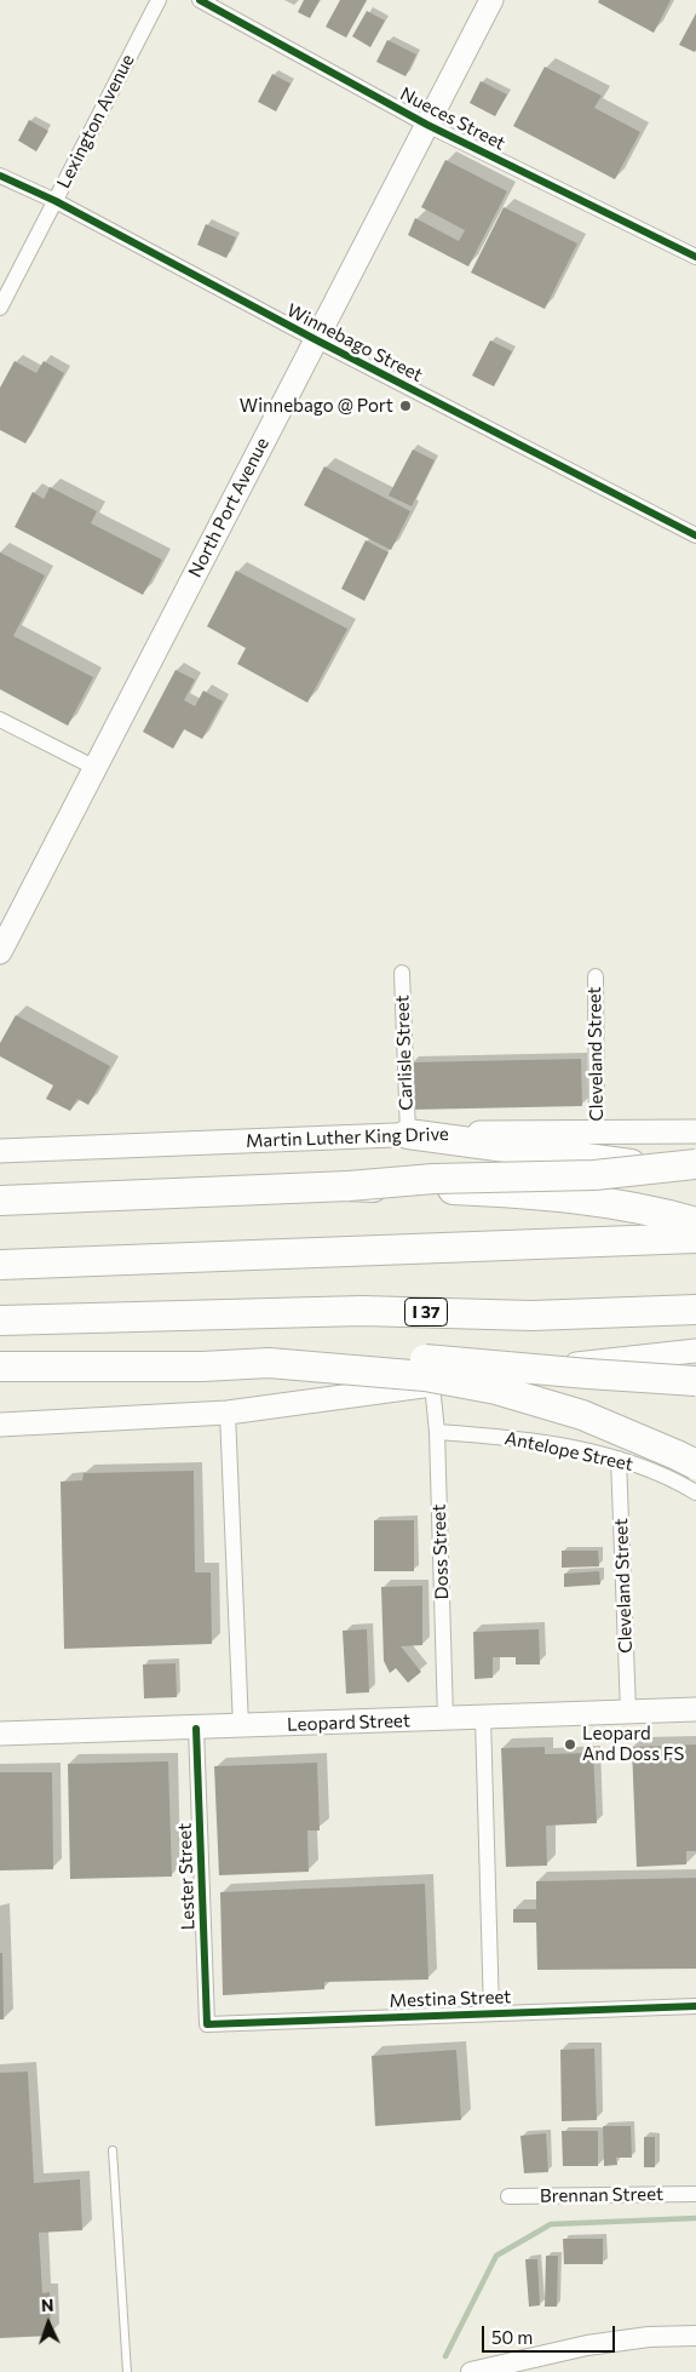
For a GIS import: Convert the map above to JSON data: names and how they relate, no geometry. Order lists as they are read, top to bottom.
{
  "streets": {
    "highway": ["I 37"],
    "main road": ["North Port Avenue", "Martin Luther King Drive", "Leopard Street"],
    "street": [
      "Nueces Street",
      "Lexington Avenue",
      "Winnebago Street",
      "Carlisle Street",
      "Cleveland Street",
      "Antelope Street",
      "Doss Street",
      "Lester Street",
      "Mestina Street",
      "Brennan Street"
    ]
  },
  "crossings": [
    ["Nueces Street", "North Port Avenue"],
    ["Lexington Avenue", "Winnebago Street"],
    ["Winnebago Street", "North Port Avenue"],
    ["Carlisle Street", "Martin Luther King Drive"],
    ["Cleveland Street", "Martin Luther King Drive"],
    ["Cleveland Street", "Antelope Street"],
    ["Cleveland Street", "Leopard Street"],
    ["Antelope Street", "Doss Street"],
    ["Doss Street", "Leopard Street"],
    ["Leopard Street", "Lester Street"],
    ["Lester Street", "Mestina Street"]
  ],
  "places": ["Winnebago @ Port", "Leopard And Doss FS"],
  "scale_bar": "50 m",
  "north": "top"
}
